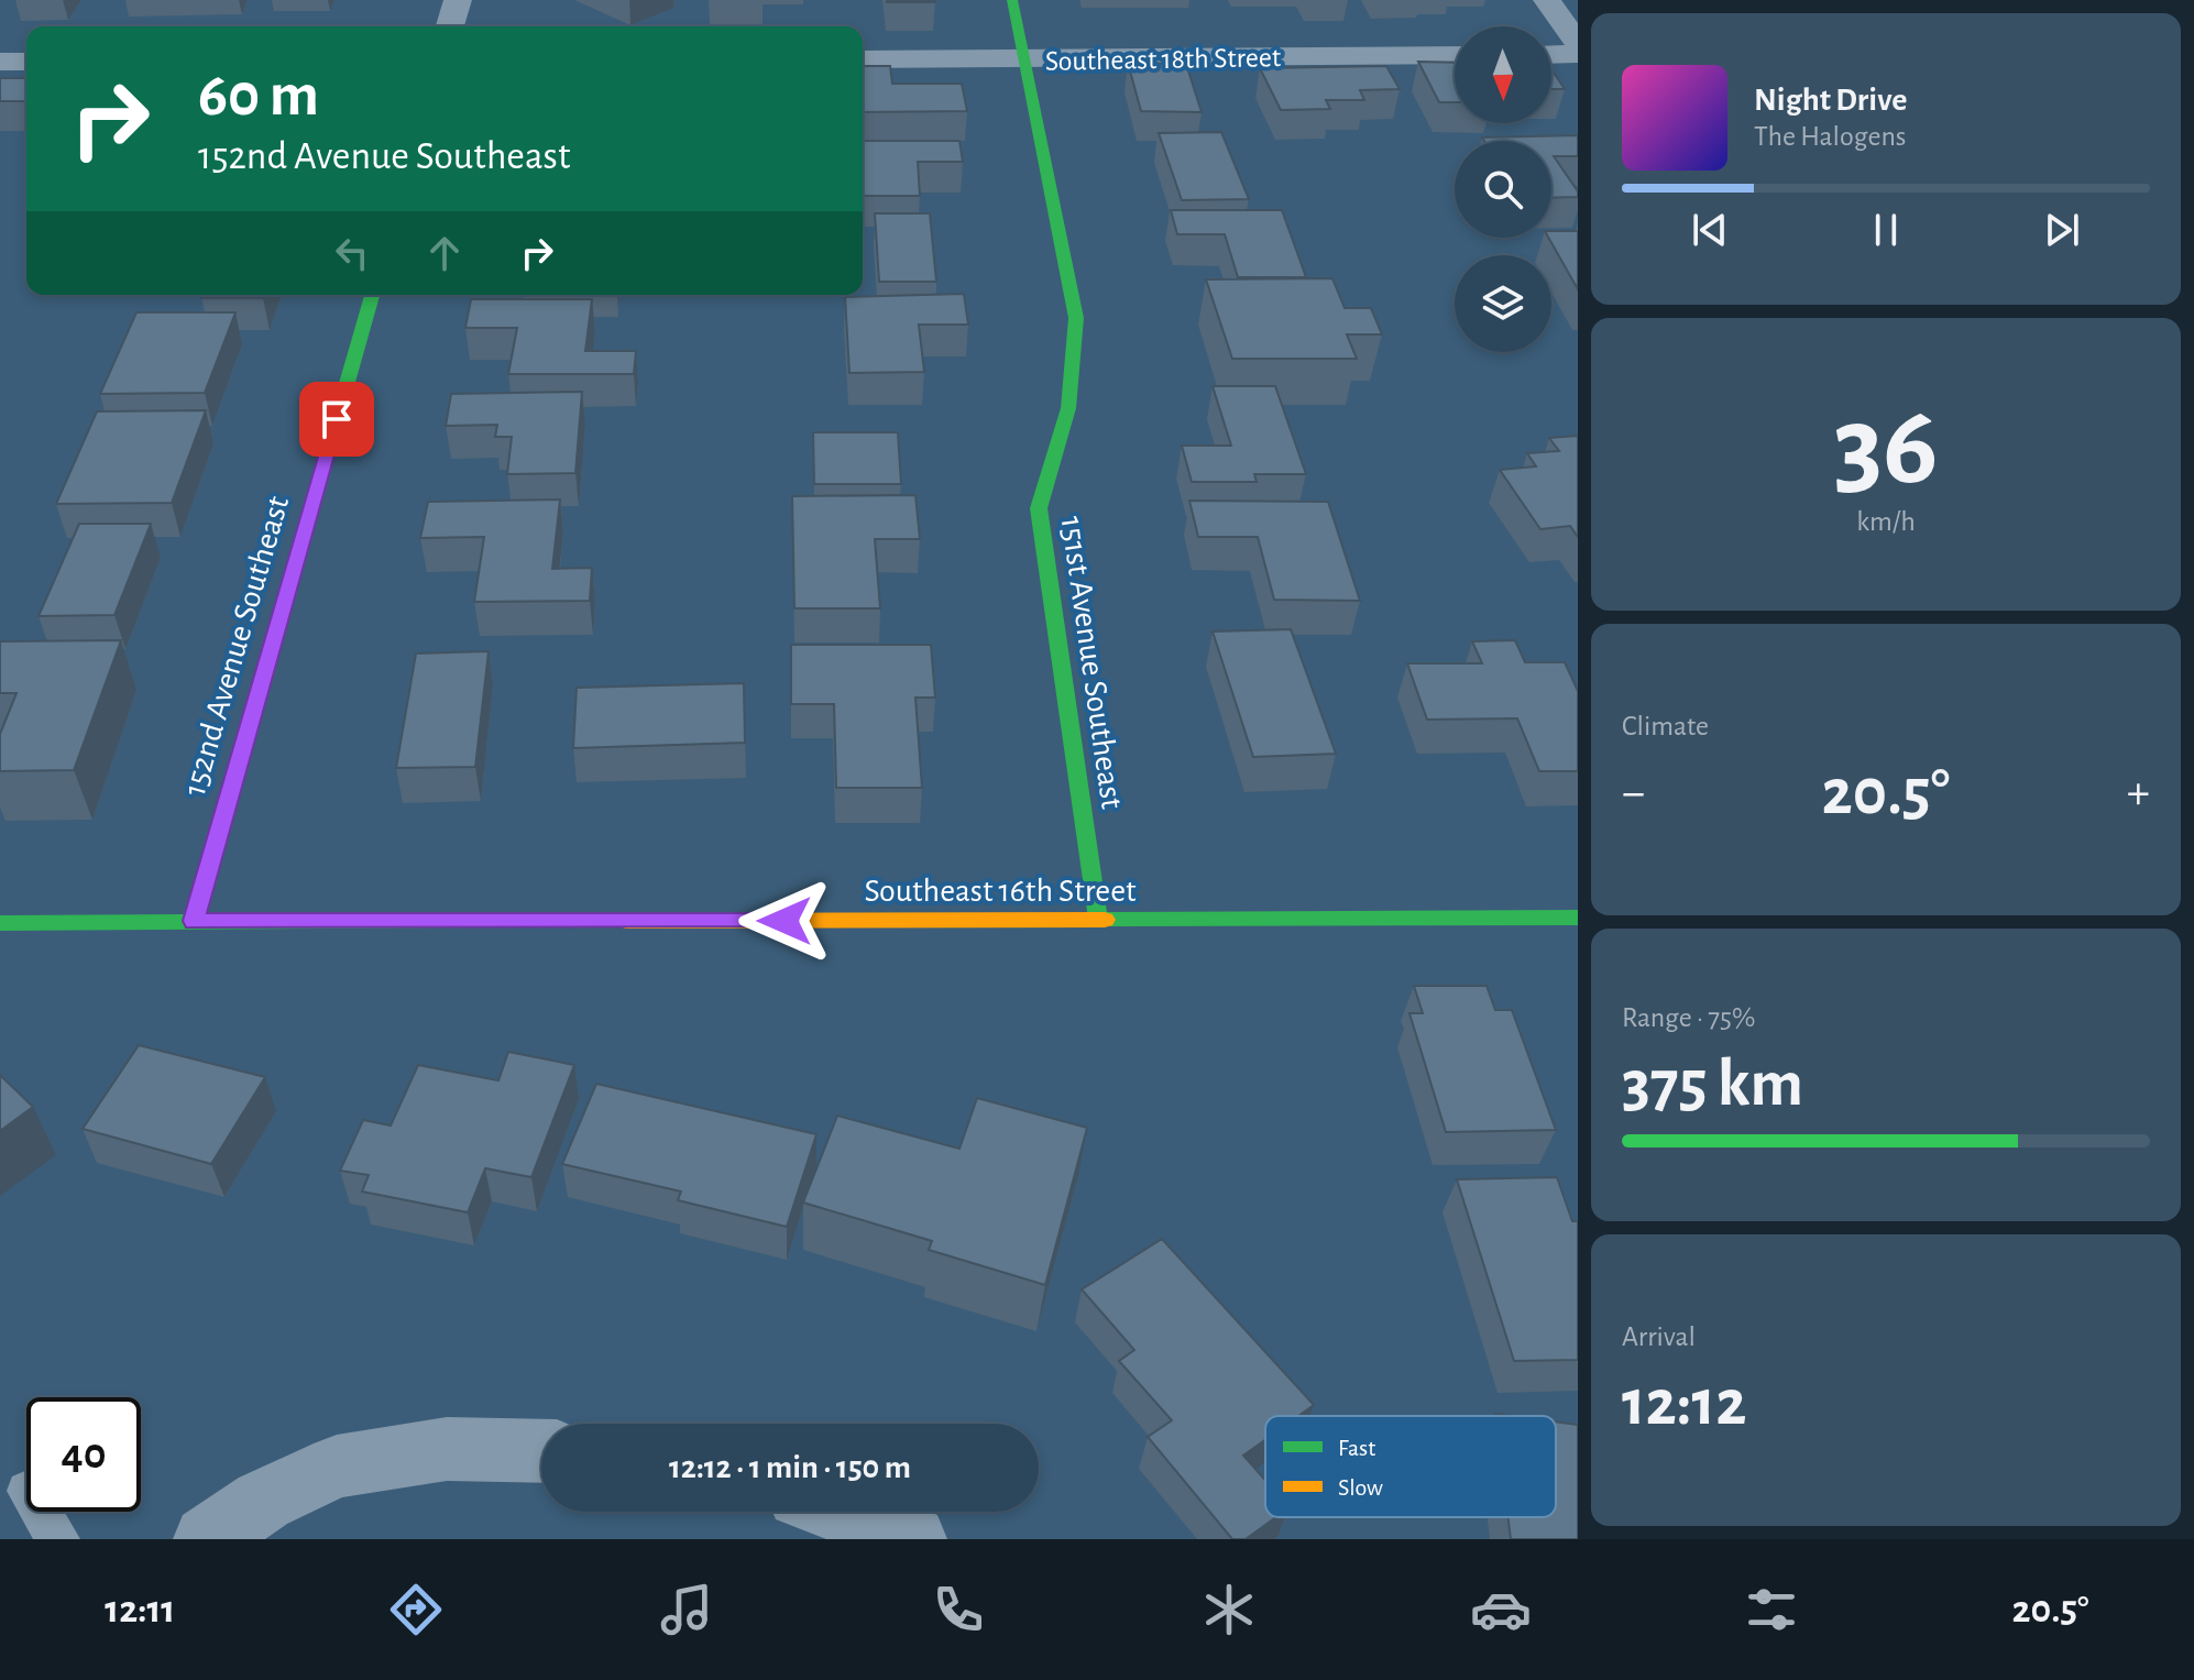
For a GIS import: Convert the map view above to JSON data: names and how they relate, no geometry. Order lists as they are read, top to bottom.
{
  "streets": {
    "street": [
      "Southeast 18th Street",
      "152nd Avenue Southeast",
      "151st Avenue Southeast",
      "Southeast 16th Street"
    ]
  },
  "crossings": [
    ["Southeast 18th Street", "151st Avenue Southeast"],
    ["152nd Avenue Southeast", "Southeast 16th Street"],
    ["151st Avenue Southeast", "Southeast 16th Street"]
  ],
  "legend": ["Fast", "Slow"],
  "north": "bottom",
  "page": {
    "turn": ["60 m", "152nd Avenue Southeast"],
    "song": ["Night Drive", "The Halogens"],
    "tile": [
      ["36", "km/h"],
      "Climate",
      ["Range · 75%", "375 km"],
      ["Arrival", "12:12"]
    ],
    "heat": ["−", "20.5°", "+"],
    "limit": "40",
    "trip": "12:12 · 1 min · 150 m",
    "tabs": ["12:11", "20.5°"]
  }
}
